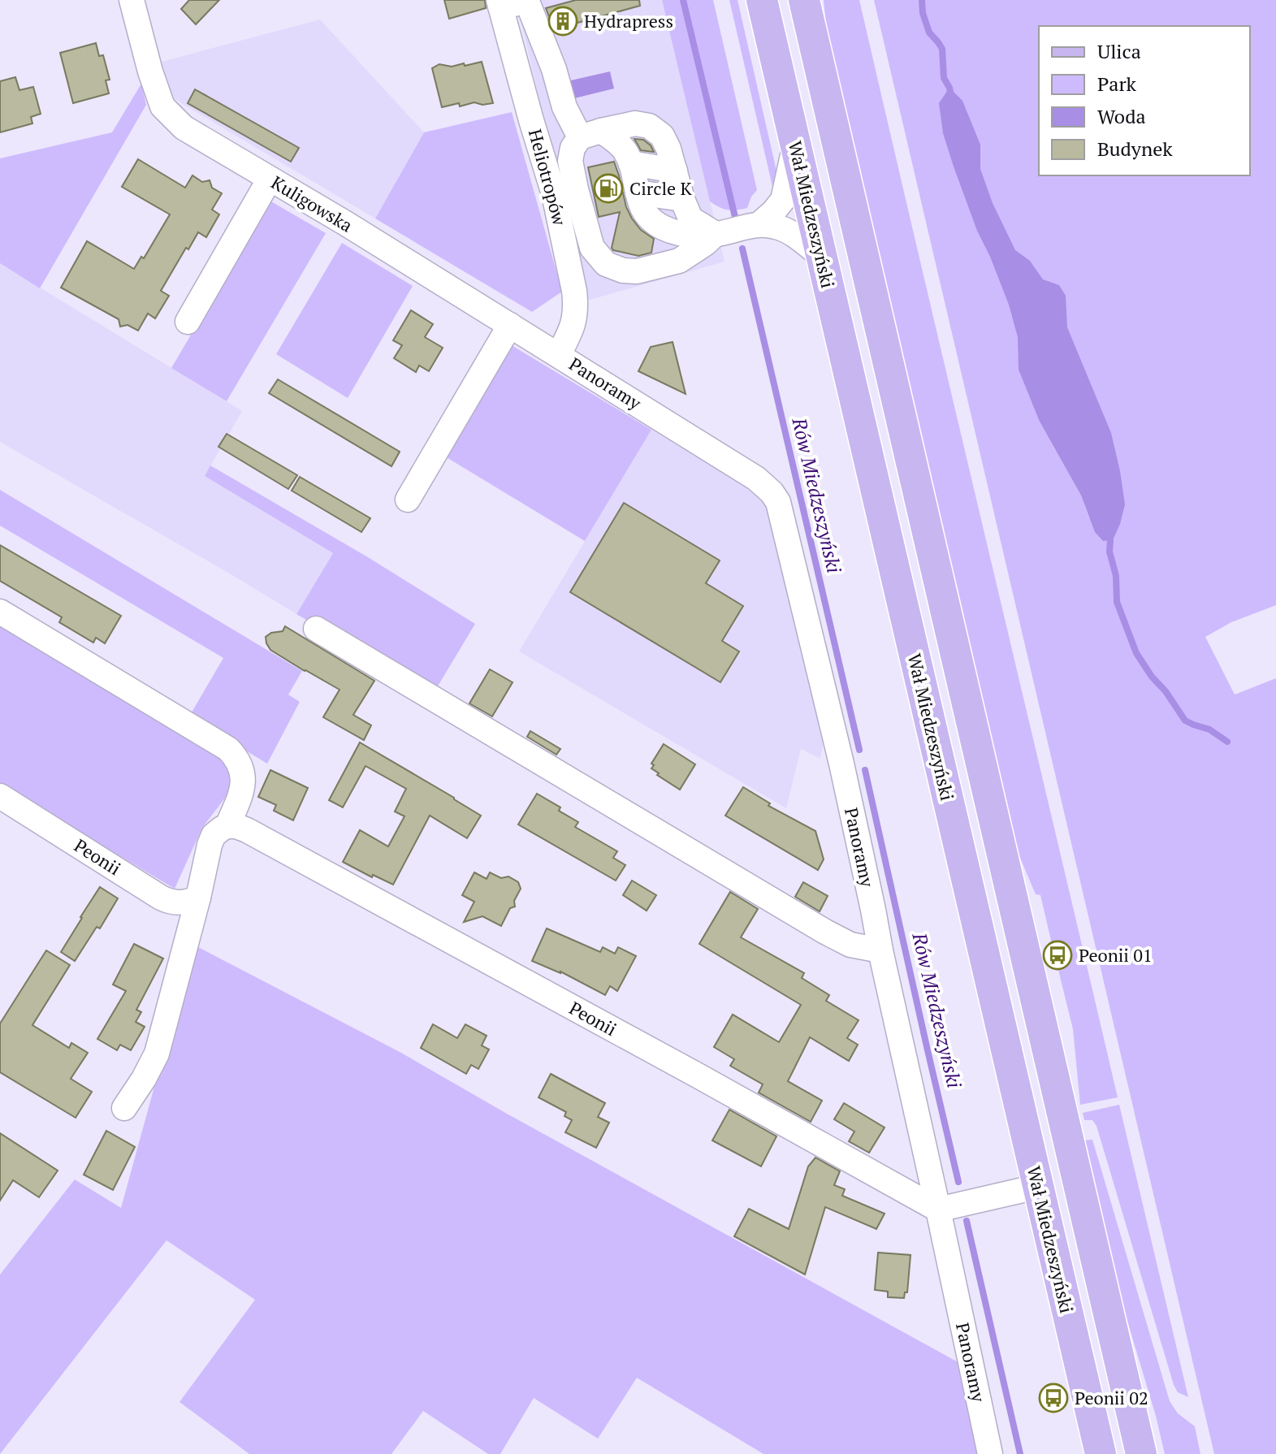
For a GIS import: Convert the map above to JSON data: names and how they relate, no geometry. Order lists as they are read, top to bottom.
{
  "streets": {
    "main road": ["Wał Miedzeszyński"],
    "street": [
      "Heliotropów",
      "Kuligowska",
      "Panoramy",
      "Peonii"
    ]
  },
  "crossings": [
    ["Heliotropów", "Kuligowska"],
    ["Heliotropów", "Panoramy"],
    ["Kuligowska", "Panoramy"],
    ["Panoramy", "Peonii"]
  ],
  "water": ["Rów Miedzeszyński"],
  "places": {
    "building": ["Hydrapress"],
    "fuel station": ["Circle K"],
    "bus stop": ["Peonii 01", "Peonii 02"]
  },
  "legend": [
    "Ulica",
    "Park",
    "Woda",
    "Budynek"
  ]
}
